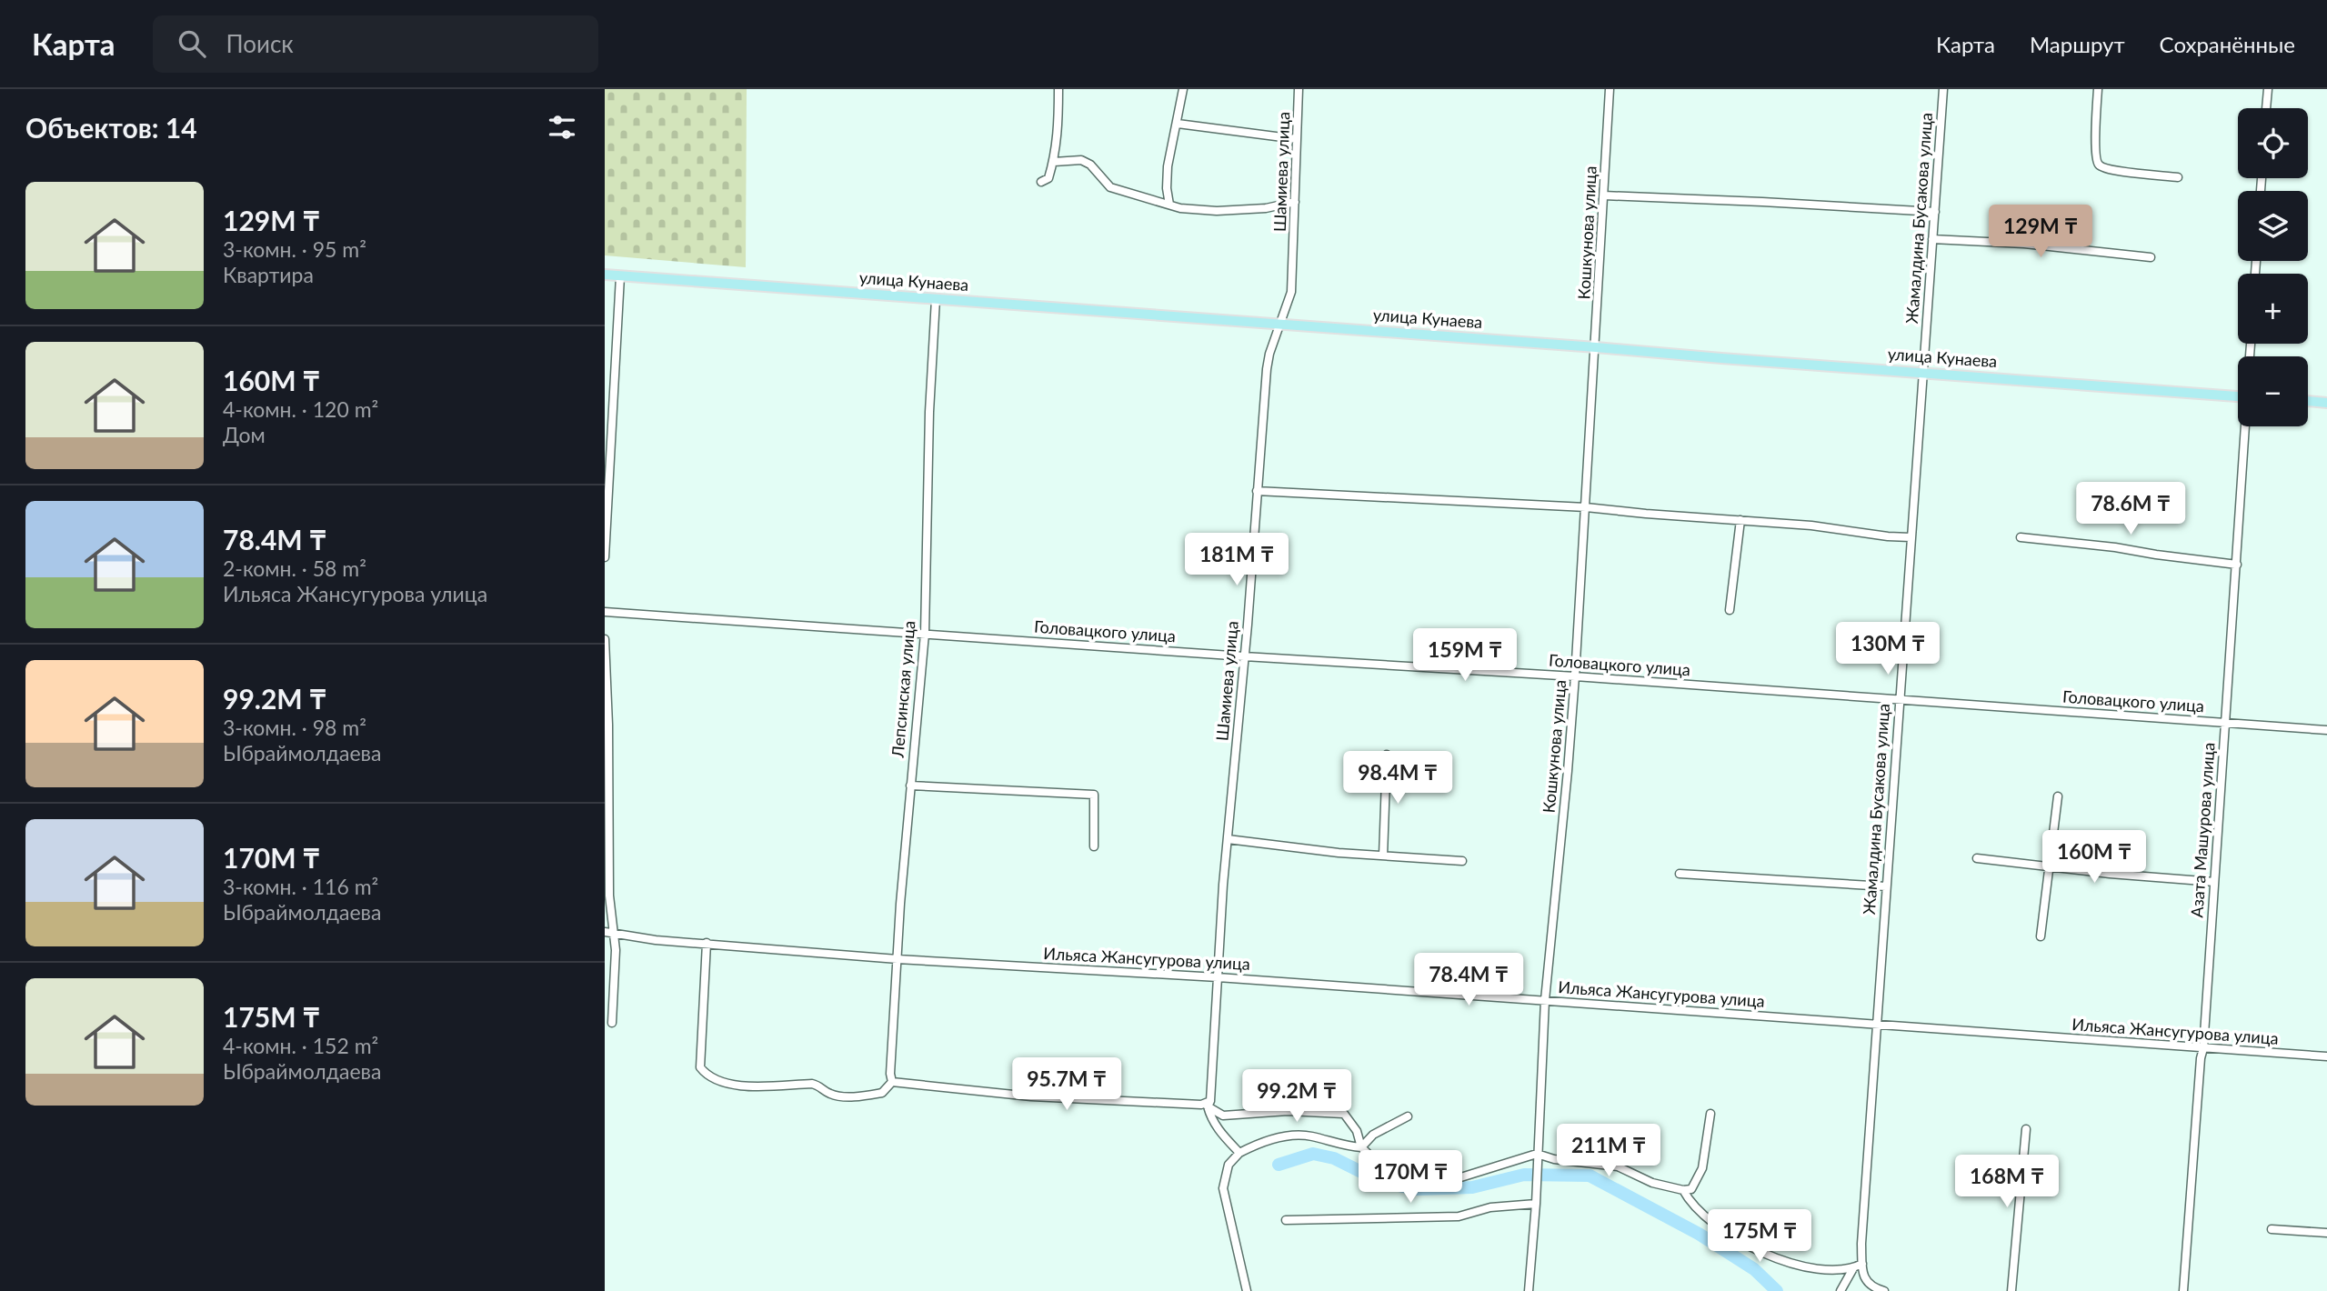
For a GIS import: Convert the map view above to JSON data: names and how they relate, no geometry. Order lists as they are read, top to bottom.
{
  "streets": {
    "main road": ["улица Кунаева"],
    "street": [
      "Шамиева улица",
      "Жамалдина Бусакова улица",
      "Кошкунова улица",
      "Головацкого улица",
      "Лепсинская улица",
      "Азата Машурова улица",
      "Ильяса Жансугурова улица"
    ]
  },
  "crossings": [
    ["Шамиева улица", "улица Кунаева"],
    ["Шамиева улица", "Головацкого улица"],
    ["Шамиева улица", "Ильяса Жансугурова улица"],
    ["Жамалдина Бусакова улица", "улица Кунаева"],
    ["Жамалдина Бусакова улица", "Головацкого улица"],
    ["Жамалдина Бусакова улица", "Ильяса Жансугурова улица"],
    ["Кошкунова улица", "улица Кунаева"],
    ["Кошкунова улица", "Головацкого улица"],
    ["Кошкунова улица", "Ильяса Жансугурова улица"],
    ["улица Кунаева", "Лепсинская улица"],
    ["Головацкого улица", "Лепсинская улица"],
    ["Головацкого улица", "Азата Машурова улица"],
    ["Лепсинская улица", "Ильяса Жансугурова улица"],
    ["Азата Машурова улица", "Ильяса Жансугурова улица"]
  ],
  "page": {
    "header": "Карта",
    "search": "Поиск",
    "nav": ["Карта", "Маршрут", "Сохранённые"],
    "heading": "Объектов: 14",
    "map_buttons": ["+", "−"],
    "list": [
      {
        "name": "129M ₸",
        "note": "3-комн. · 95 m² · Квартира"
      },
      {
        "name": "160M ₸",
        "note": "4-комн. · 120 m² · Дом"
      },
      {
        "name": "78.4M ₸",
        "note": "2-комн. · 58 m² · Ильяса Жансугурова улица"
      },
      {
        "name": "99.2M ₸",
        "note": "3-комн. · 98 m² · Ыбраймолдаева"
      },
      {
        "name": "170M ₸",
        "note": "3-комн. · 116 m² · Ыбраймолдаева"
      },
      {
        "name": "175M ₸",
        "note": "4-комн. · 152 m² · Ыбраймолдаева"
      }
    ],
    "price": [
      "129M ₸",
      "78.6M ₸",
      "181M ₸",
      "130M ₸",
      "159M ₸",
      "98.4M ₸",
      "160M ₸",
      "78.4M ₸",
      "95.7M ₸",
      "99.2M ₸",
      "211M ₸",
      "170M ₸",
      "168M ₸",
      "175M ₸"
    ]
  }
}
